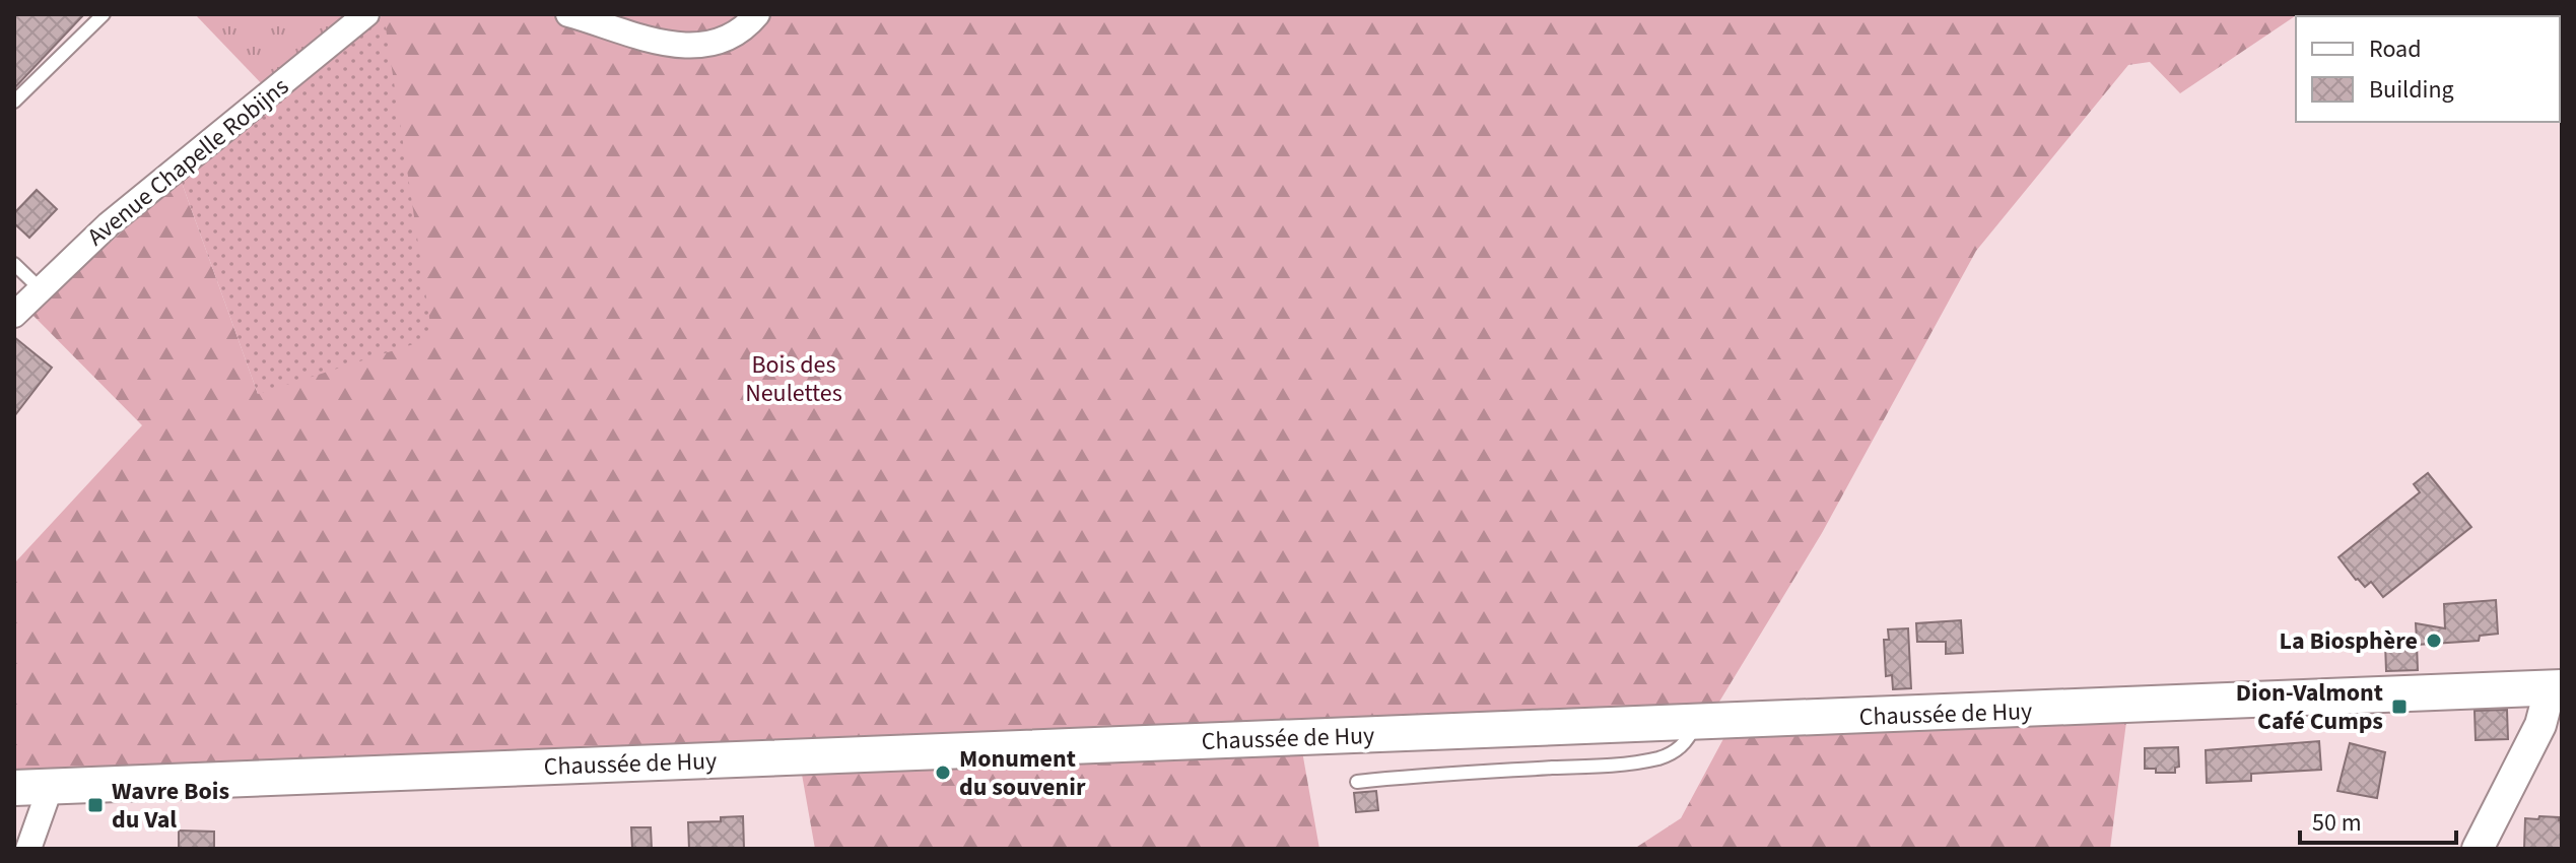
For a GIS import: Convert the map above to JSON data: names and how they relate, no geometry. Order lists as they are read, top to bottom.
{
  "streets": {
    "main road": ["Chaussée de Huy"],
    "street": ["Avenue Chapelle Robijns"]
  },
  "parks": ["Bois des Neulettes"],
  "places": {
    "other": ["La Biosphère", "Monument du souvenir"],
    "transit": ["Dion-Valmont Café Cumps", "Wavre Bois du Val"]
  },
  "legend": ["Road", "Building"],
  "scale_bar": "50 m"
}
